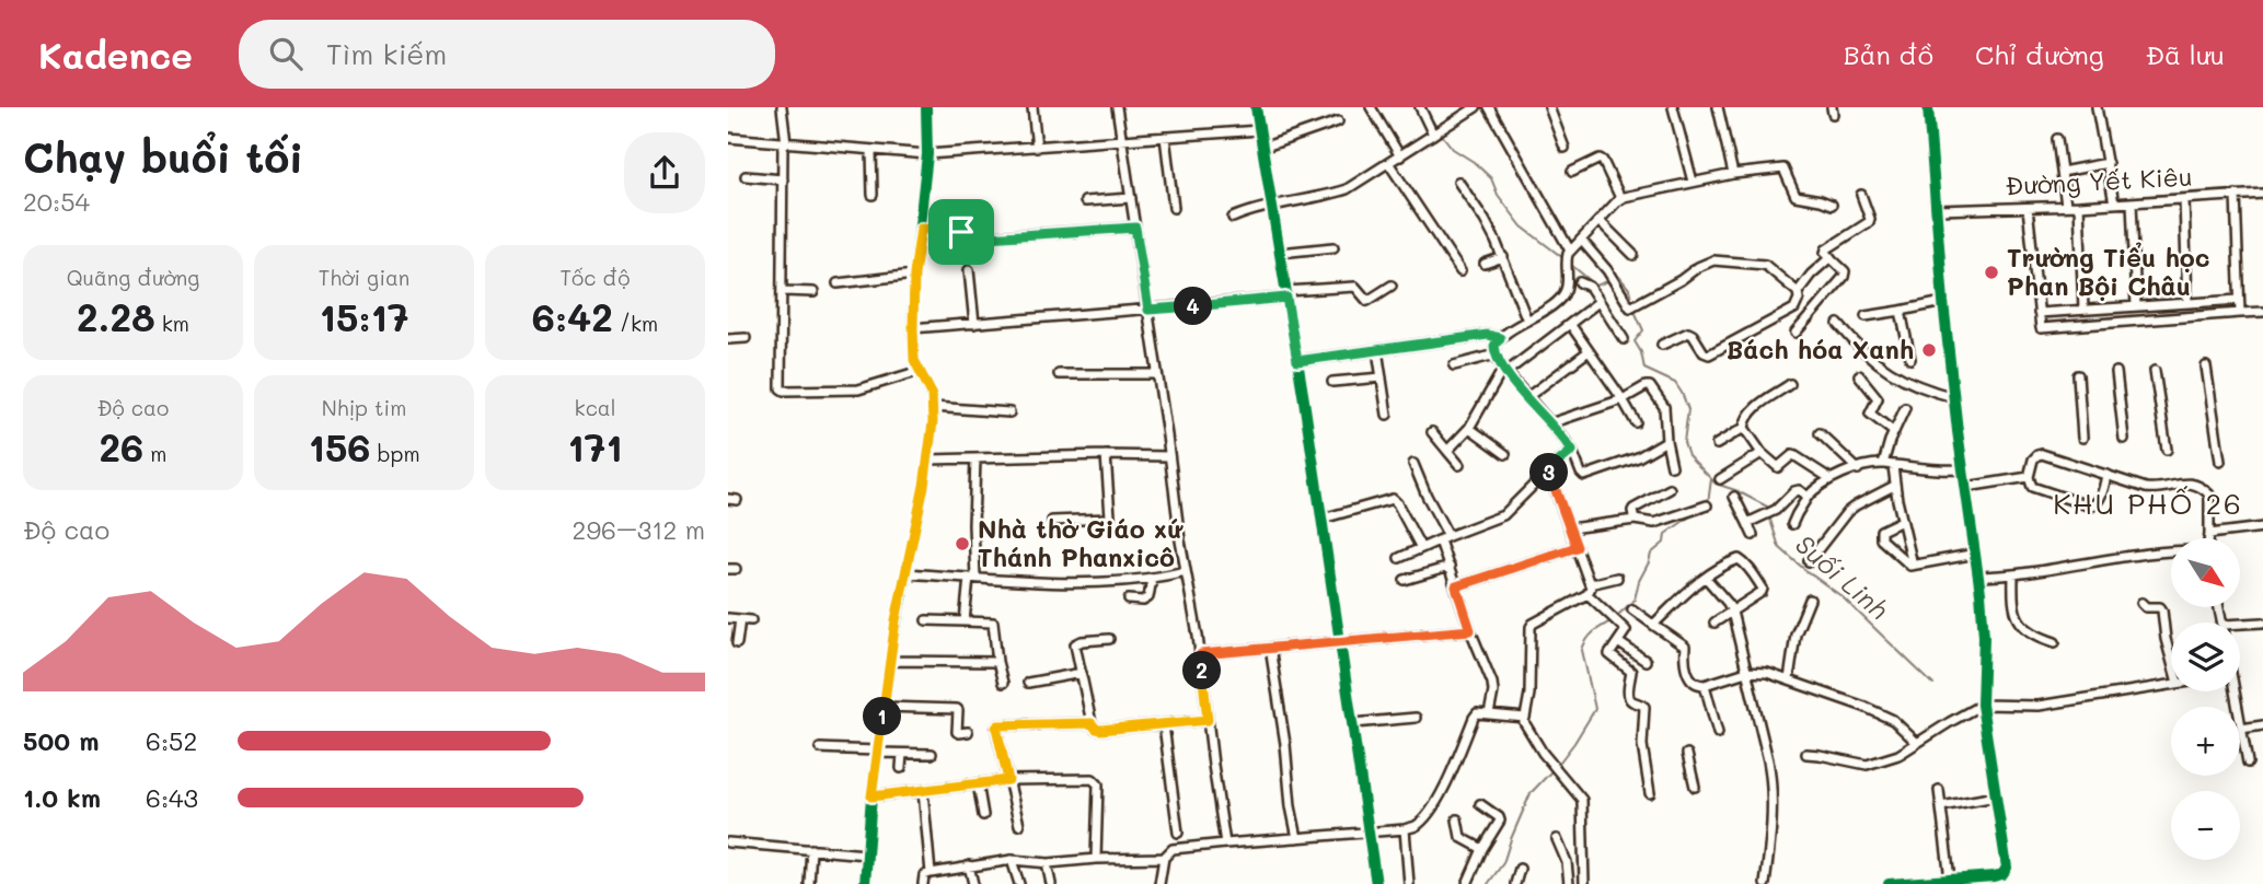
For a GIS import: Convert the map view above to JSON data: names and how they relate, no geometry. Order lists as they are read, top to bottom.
{
  "streets": {
    "street": ["Đường Yết Kiêu"]
  },
  "districts": ["KHU PHỐ 26"],
  "water": ["Suối Linh"],
  "places": ["Trường Tiểu học Phan Bội Châu", "Bách hóa Xanh", "Nhà thờ Giáo xứ Thánh Phanxicô"],
  "north": "bottom right",
  "page": {
    "header": "Kadence",
    "search": "Tìm kiếm",
    "nav": ["Bản đồ", "Chỉ đường", "Đã lưu"],
    "heading": ["Chạy buổi tối", "20:54"],
    "stats": [
      ["Quãng đường", "2.28 km"],
      ["Thời gian", "15:17"],
      ["Tốc độ", "6:42 /km"],
      ["Độ cao", "26 m"],
      ["Nhịp tim", "156 bpm"],
      ["kcal", "171"]
    ],
    "pins": [
      "4",
      "3",
      "2",
      "1"
    ],
    "chart": ["Độ cao", "296–312 m"],
    "map_buttons": ["+", "−"],
    "list": [
      {
        "name": "500 m",
        "note": "6:52"
      },
      {
        "name": "1.0 km",
        "note": "6:43"
      }
    ]
  }
}
